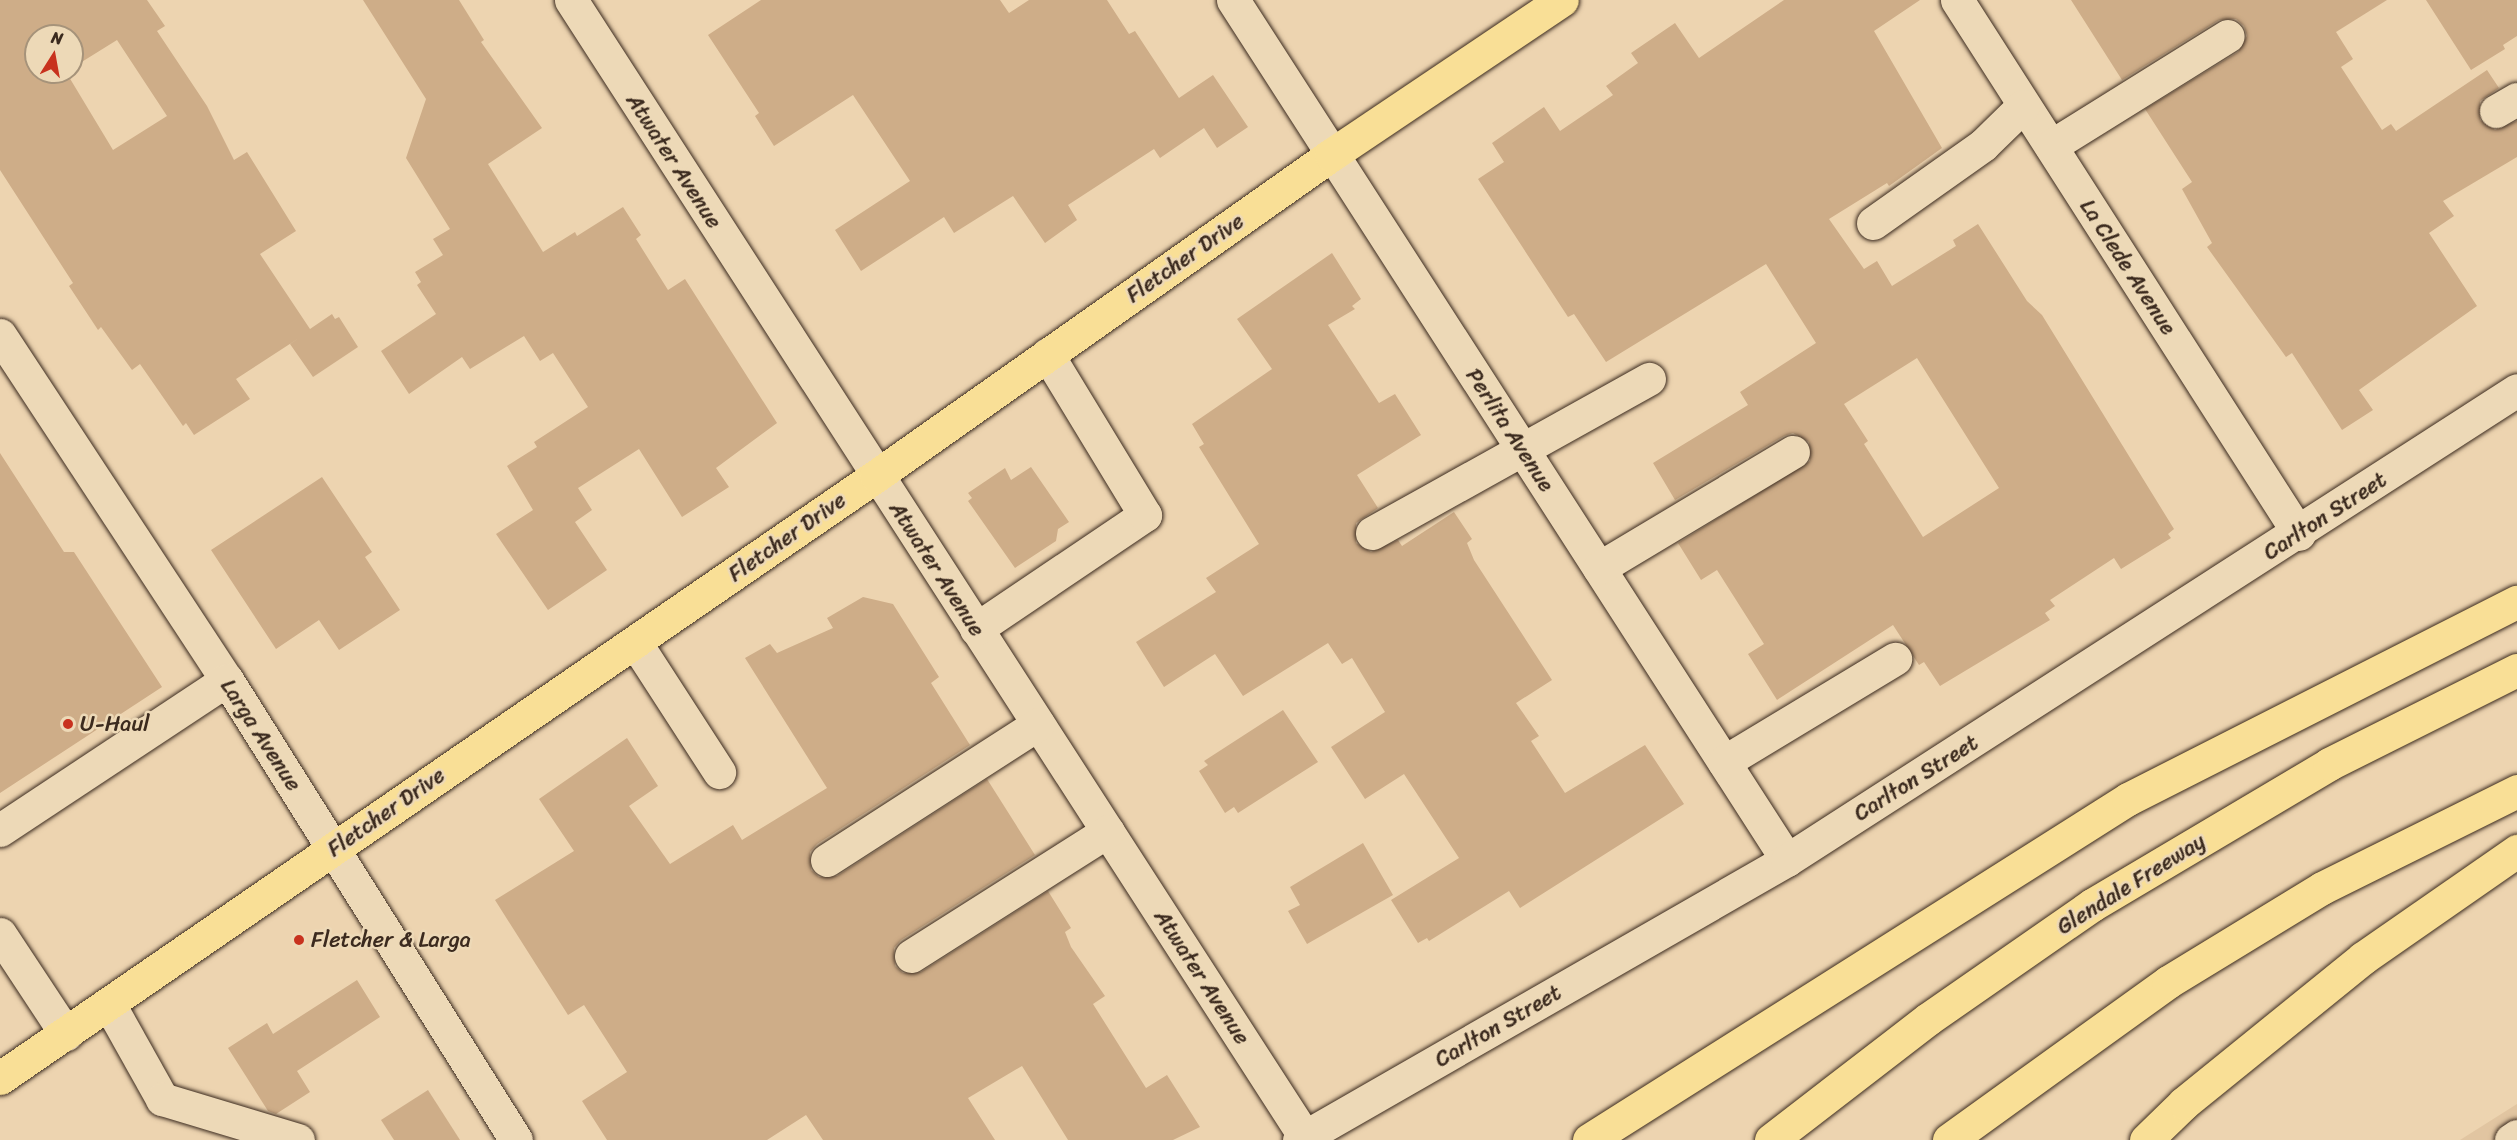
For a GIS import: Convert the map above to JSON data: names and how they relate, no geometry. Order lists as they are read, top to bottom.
{
  "streets": {
    "main road": ["Fletcher Drive", "Glendale Freeway"],
    "street": [
      "Atwater Avenue",
      "La Clede Avenue",
      "Perlita Avenue",
      "Carlton Street",
      "Larga Avenue"
    ]
  },
  "crossings": [
    ["Atwater Avenue", "Fletcher Drive"],
    ["Atwater Avenue", "Carlton Street"],
    ["Fletcher Drive", "Perlita Avenue"],
    ["Fletcher Drive", "Larga Avenue"],
    ["La Clede Avenue", "Carlton Street"],
    ["Perlita Avenue", "Carlton Street"]
  ],
  "places": ["U-Haul", "Fletcher & Larga"],
  "north": "top"
}
